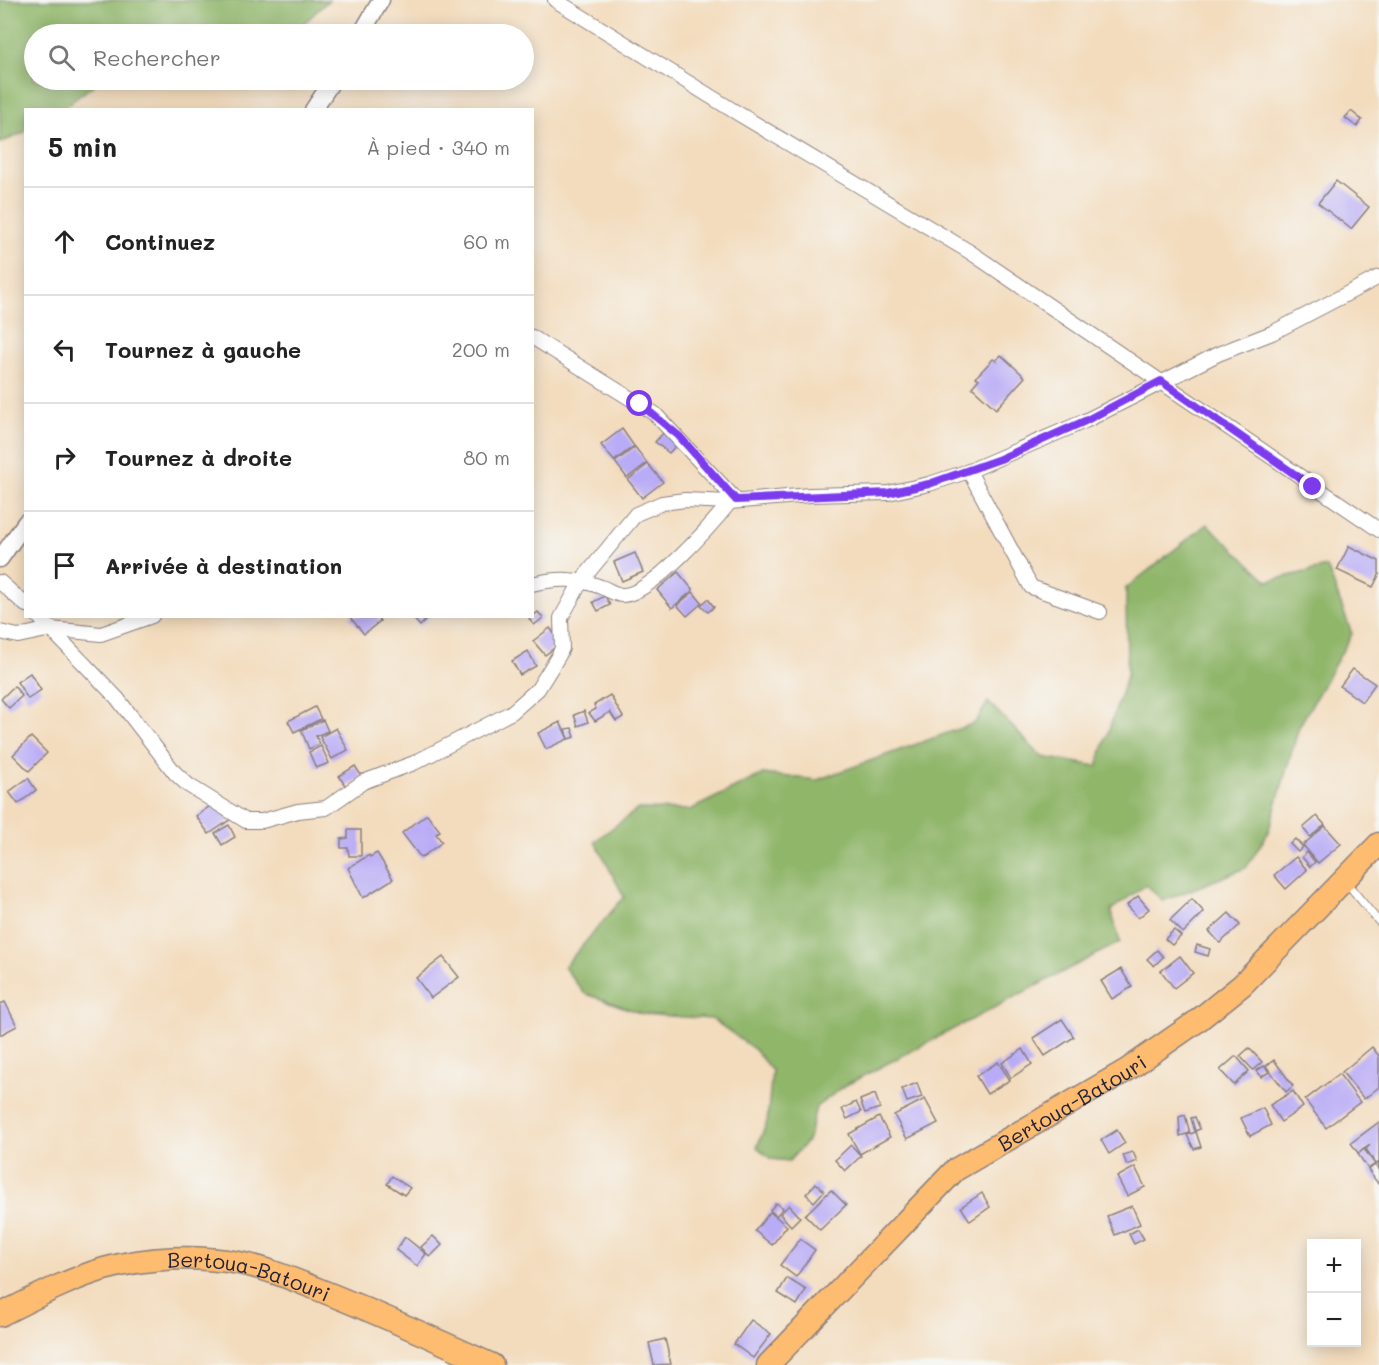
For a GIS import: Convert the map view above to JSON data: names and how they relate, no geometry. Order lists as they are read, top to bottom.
{
  "streets": {
    "highway": ["Bertoua-Batouri"]
  },
  "page": {
    "search": "Rechercher",
    "heading": ["5 min", "À pied · 340 m"],
    "list": [
      ["Continuez", "60 m"],
      ["Tournez à gauche", "200 m"],
      ["Tournez à droite", "80 m"],
      "Arrivée à destination"
    ],
    "map_buttons": ["+", "−"]
  }
}
